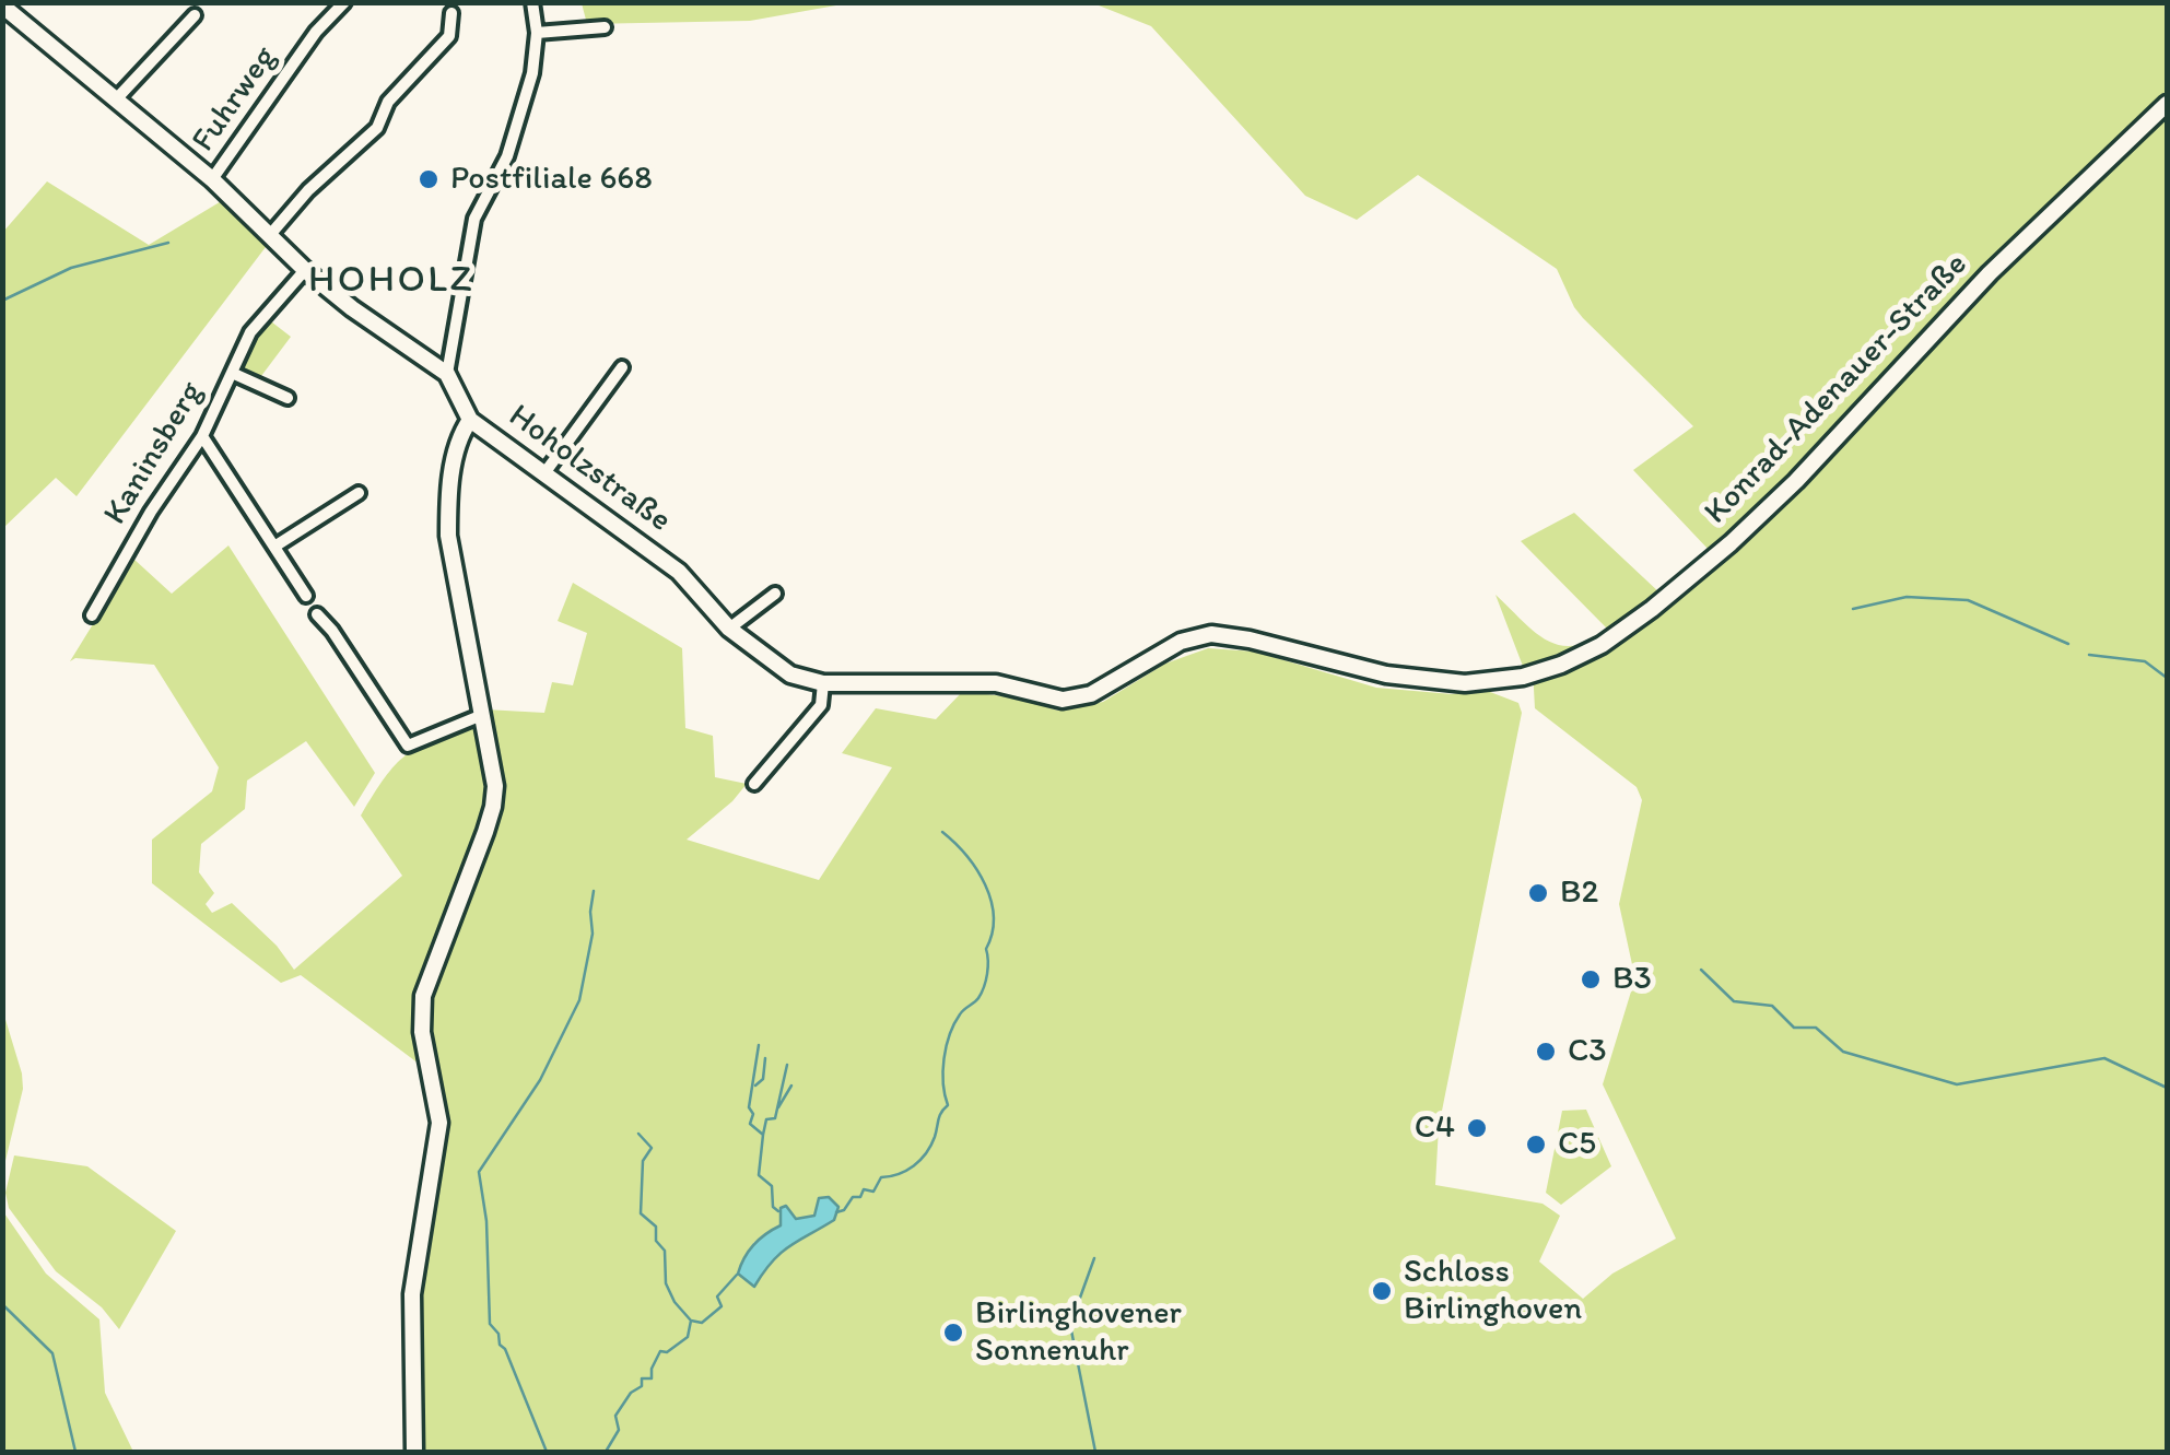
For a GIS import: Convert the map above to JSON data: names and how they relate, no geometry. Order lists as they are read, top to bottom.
{
  "streets": {
    "street": [
      "Fuhrweg",
      "Konrad-Adenauer-Straße",
      "Kaninsberg",
      "Hoholzstraße"
    ]
  },
  "crossings": [
    ["Fuhrweg", "Hoholzstraße"],
    ["Konrad-Adenauer-Straße", "Hoholzstraße"],
    ["Kaninsberg", "Hoholzstraße"]
  ],
  "districts": ["HOHOLZ"],
  "places": [
    "Postfiliale 668",
    "B2",
    "B3",
    "C3",
    "C4",
    "C5",
    "Schloss Birlinghoven",
    "Birlinghovener Sonnenuhr"
  ]
}
